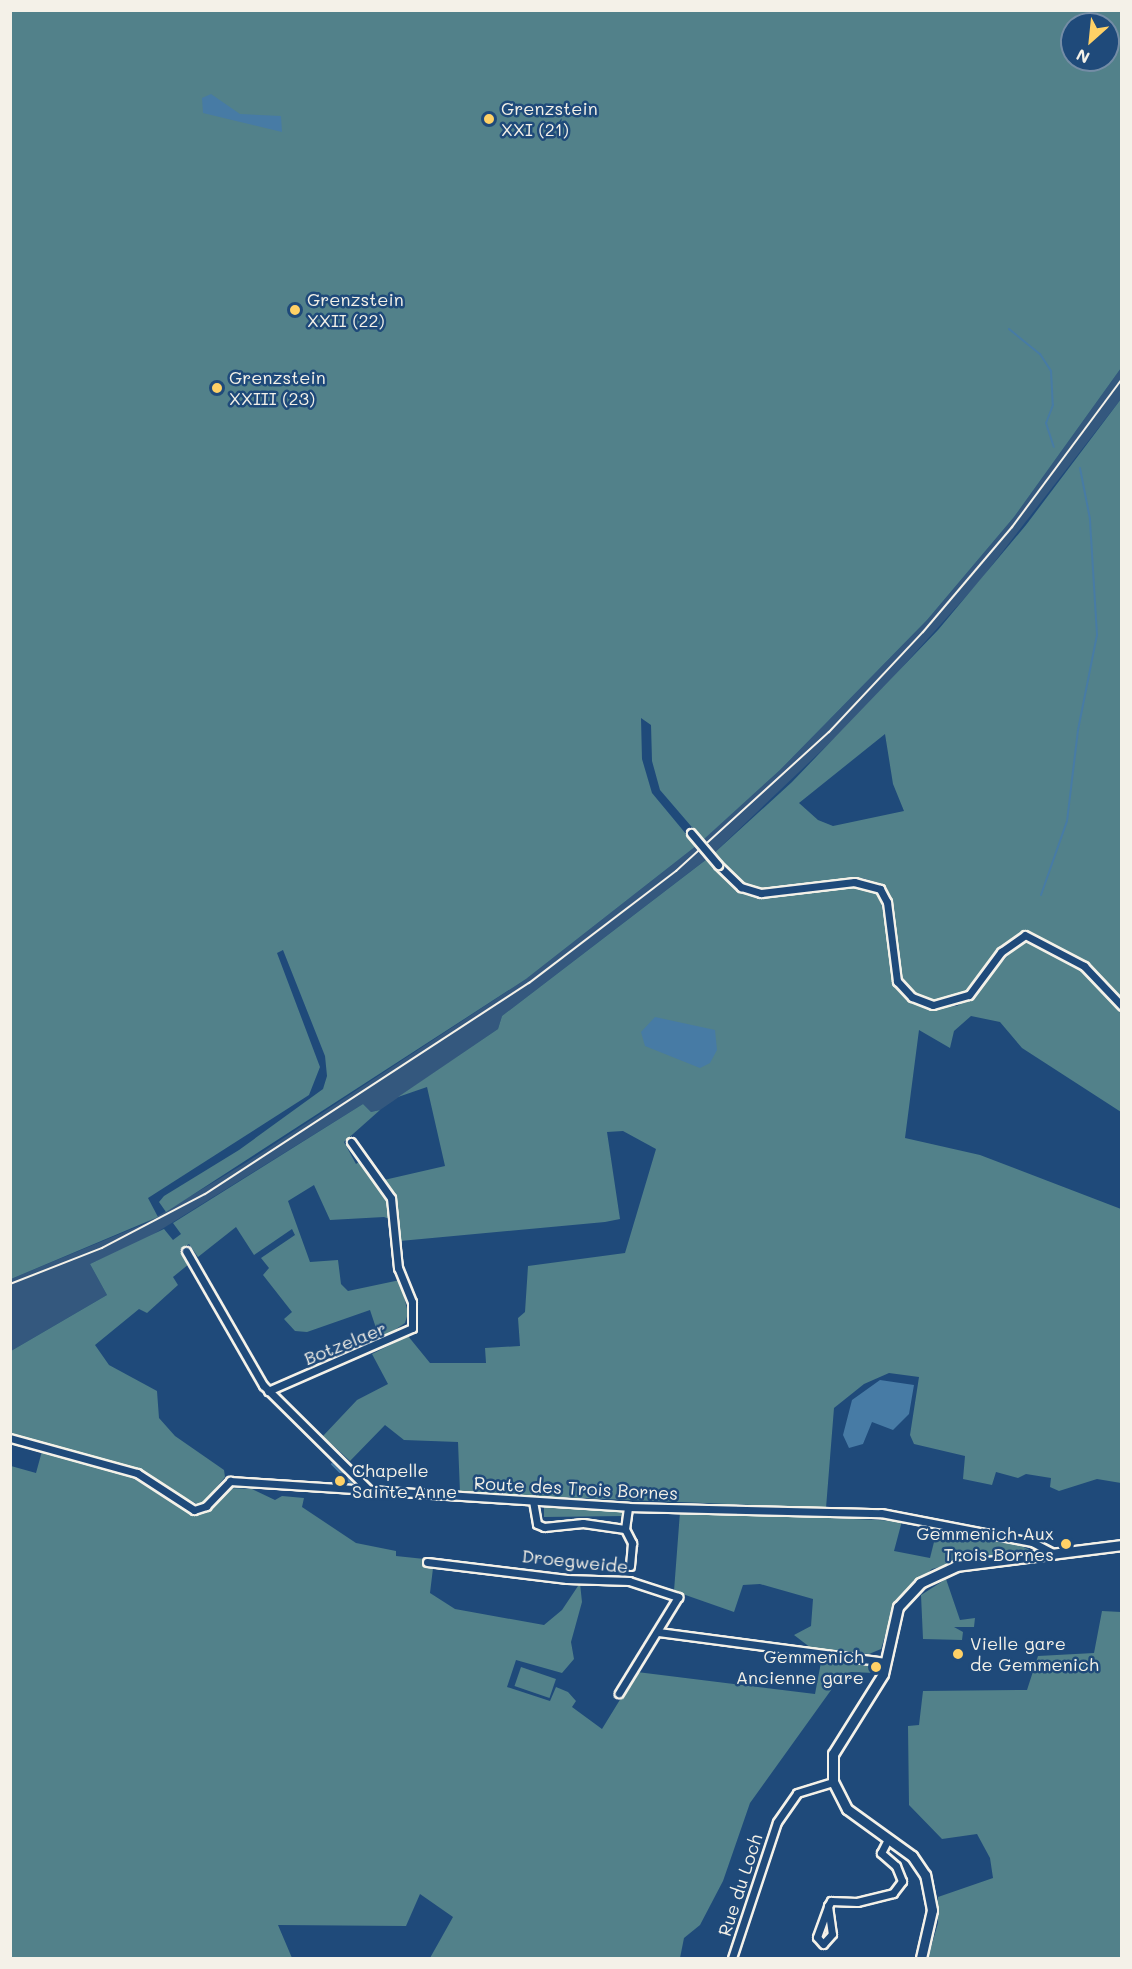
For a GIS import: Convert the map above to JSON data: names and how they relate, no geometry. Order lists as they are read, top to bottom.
{
  "streets": {
    "street": [
      "Botzelaer",
      "Route des Trois Bornes",
      "Droegweide",
      "Rue du Loch"
    ]
  },
  "places": [
    "Grenzstein XXI (21)",
    "Grenzstein XXII (22)",
    "Grenzstein XXIII (23)",
    "Chapelle Sainte Anne",
    "Gemmenich Aux Trois Bornes",
    "Vielle gare de Gemmenich",
    "Gemmenich Ancienne gare"
  ],
  "north": "bottom left"
}
